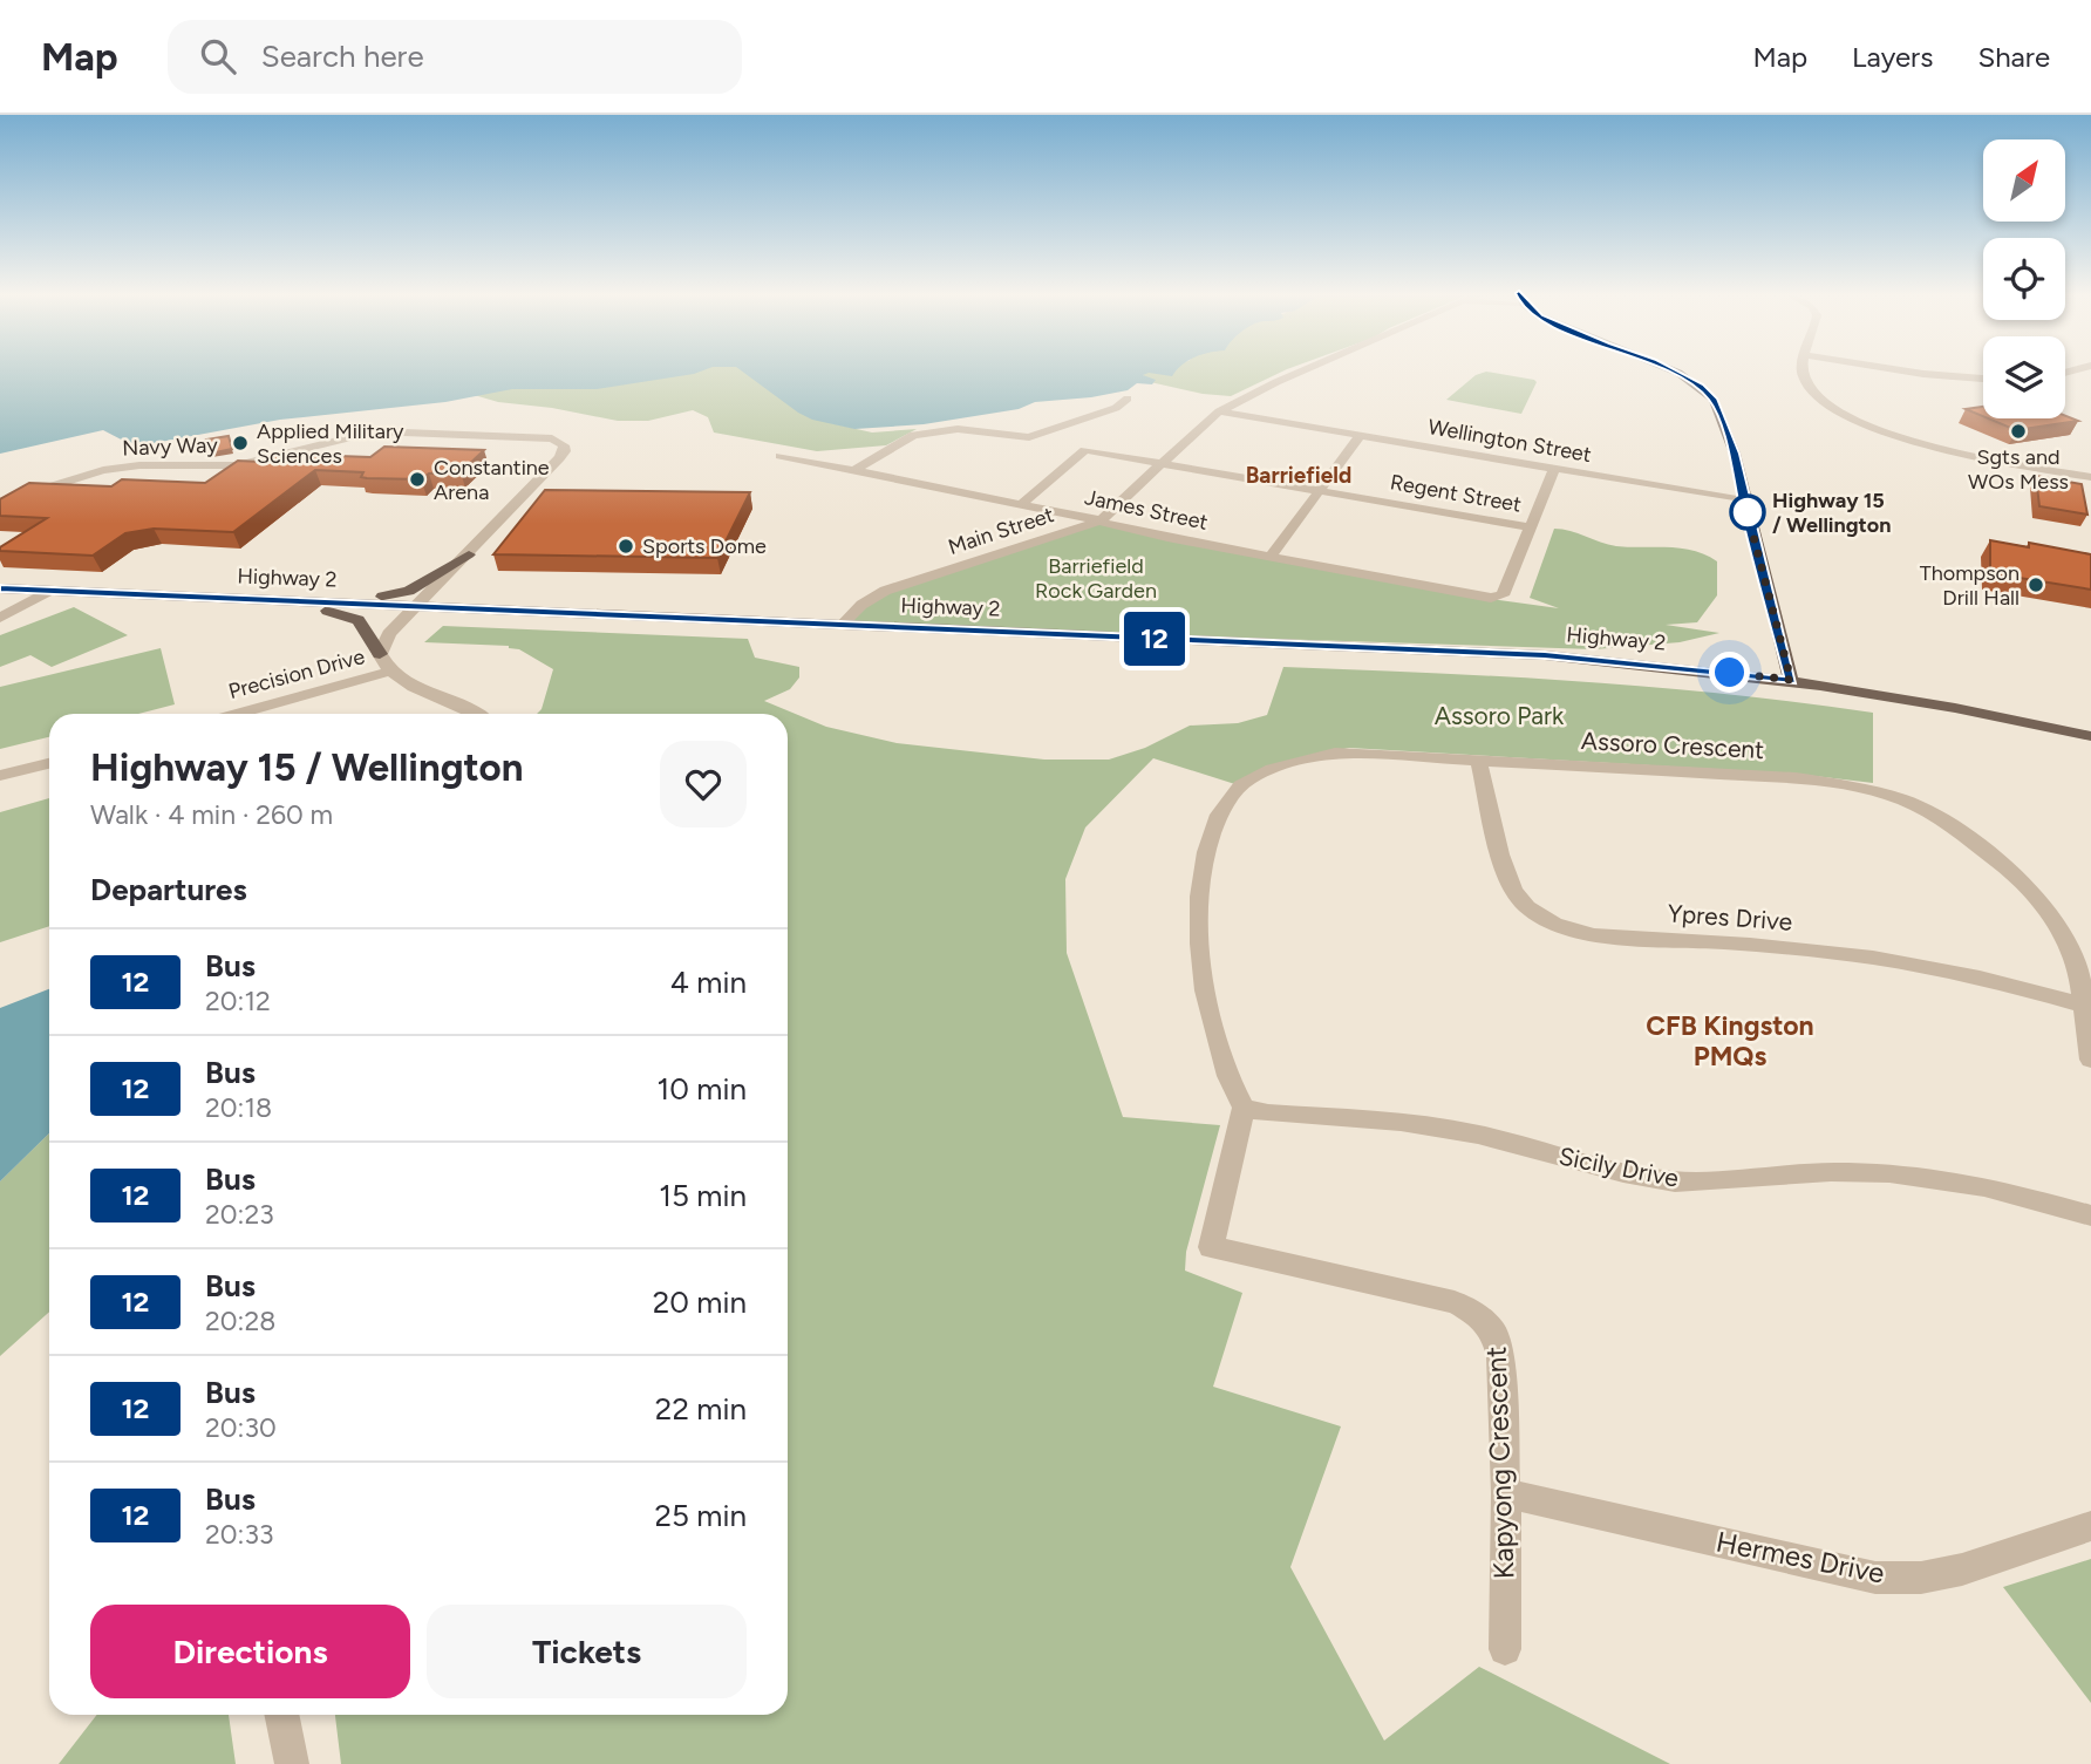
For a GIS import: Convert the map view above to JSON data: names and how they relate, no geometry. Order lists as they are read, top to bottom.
{
  "streets": {
    "main road": ["Highway 2"],
    "street": [
      "Wellington Street",
      "Navy Way",
      "Regent Street",
      "James Street",
      "Main Street",
      "Precision Drive",
      "Assoro Crescent",
      "Ypres Drive",
      "Sicily Drive",
      "Kapyong Crescent",
      "Hermes Drive"
    ]
  },
  "crossings": [
    ["Wellington Street", "Main Street"],
    ["Navy Way", "Highway 2"],
    ["Regent Street", "James Street"],
    ["Regent Street", "Main Street"],
    ["James Street", "Main Street"],
    ["Main Street", "Highway 2"],
    ["Assoro Crescent", "Ypres Drive"],
    ["Assoro Crescent", "Sicily Drive"],
    ["Assoro Crescent", "Kapyong Crescent"],
    ["Sicily Drive", "Kapyong Crescent"],
    ["Kapyong Crescent", "Hermes Drive"]
  ],
  "districts": ["Barriefield", "CFB Kingston PMQs"],
  "parks": ["Barriefield Rock Garden", "Assoro Park"],
  "places": [
    "Sgts and WOs Mess",
    "Applied Military Sciences",
    "Constantine Arena",
    "Highway 15 / Wellington",
    "Sports Dome",
    "Thompson Drill Hall"
  ],
  "lines": ["bus line 12"],
  "north": "top right",
  "page": {
    "header": "Map",
    "search": "Search here",
    "nav": ["Map", "Layers", "Share"],
    "on_map": "12",
    "heading": [
      ["Highway 15 / Wellington", "Walk · 4 min · 260 m"],
      "Departures"
    ],
    "list": [
      {
        "mark": "12",
        "name": "Bus",
        "note": "20:12",
        "value": "4 min"
      },
      {
        "mark": "12",
        "name": "Bus",
        "note": "20:18",
        "value": "10 min"
      },
      {
        "mark": "12",
        "name": "Bus",
        "note": "20:23",
        "value": "15 min"
      },
      {
        "mark": "12",
        "name": "Bus",
        "note": "20:28",
        "value": "20 min"
      },
      {
        "mark": "12",
        "name": "Bus",
        "note": "20:30",
        "value": "22 min"
      },
      {
        "mark": "12",
        "name": "Bus",
        "note": "20:33",
        "value": "25 min"
      }
    ],
    "buttons": ["Directions", "Tickets"]
  }
}
